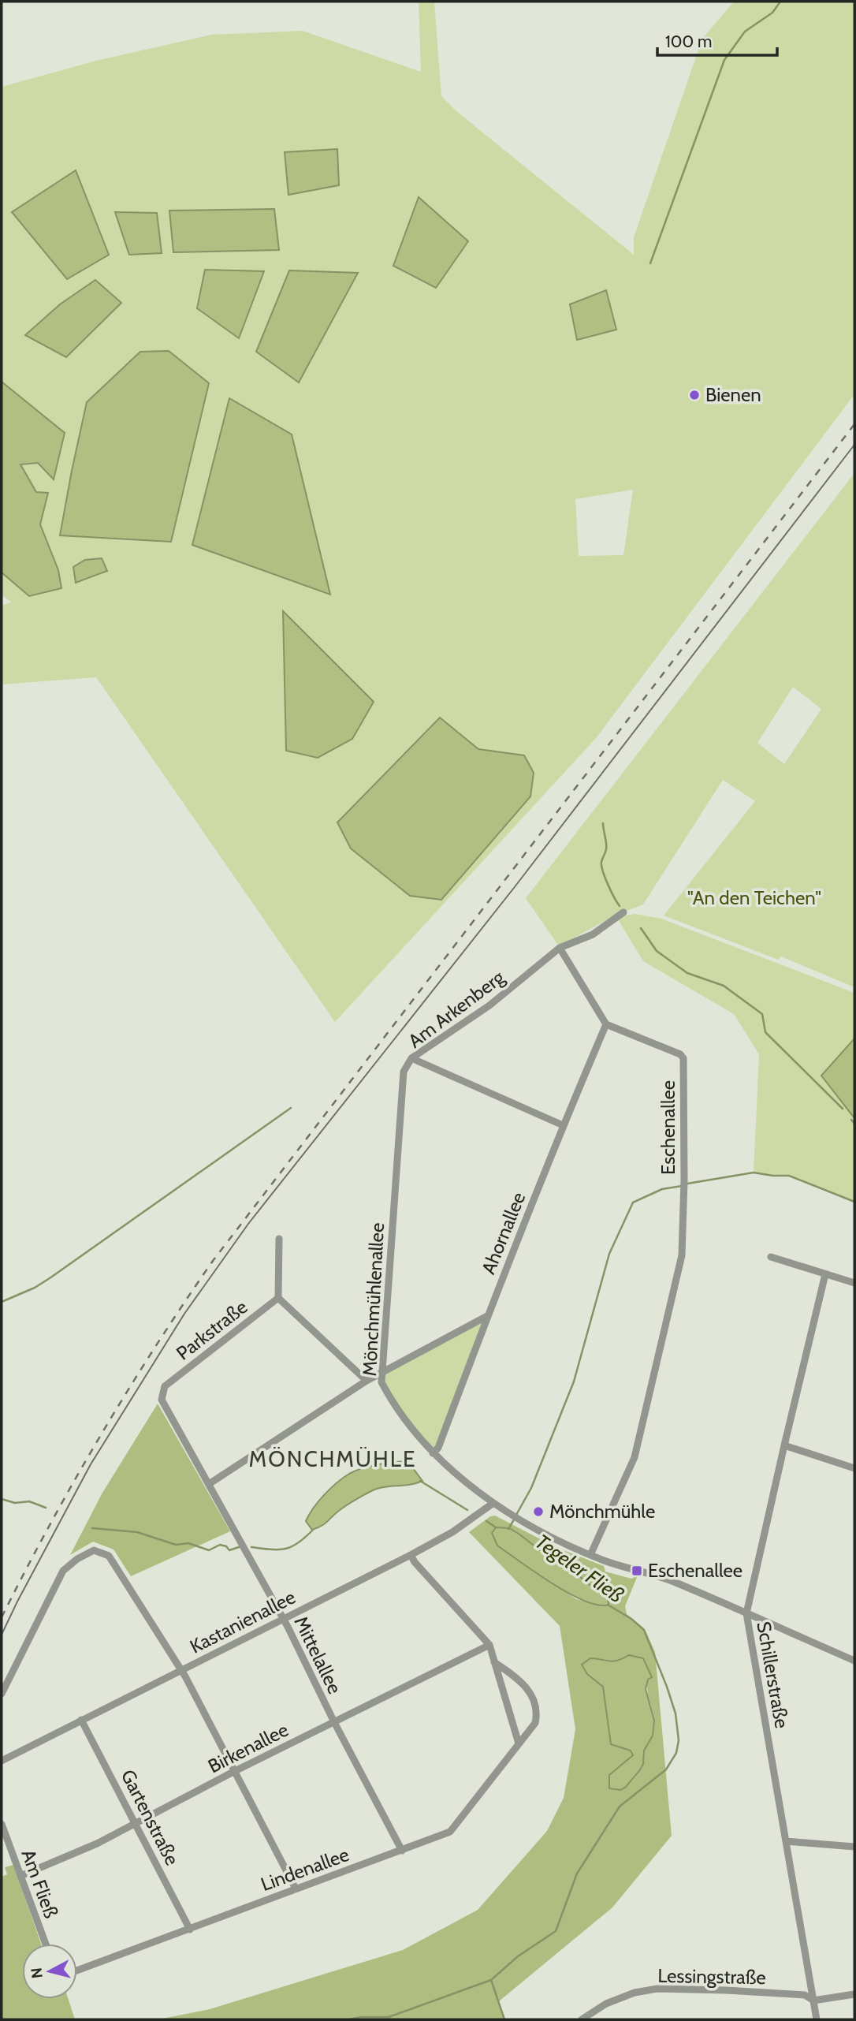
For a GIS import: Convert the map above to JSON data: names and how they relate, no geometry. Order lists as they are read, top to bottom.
{
  "streets": {
    "street": [
      "Am Arkenberg",
      "Eschenallee",
      "Ahornallee",
      "Mönchmühlenallee",
      "Parkstraße",
      "Kastanienallee",
      "Mittelallee",
      "Schillerstraße",
      "Birkenallee",
      "Gartenstraße",
      "Lindenallee",
      "Am Fließ",
      "Lessingstraße"
    ]
  },
  "crossings": [
    ["Am Arkenberg", "Ahornallee"],
    ["Am Arkenberg", "Mönchmühlenallee"],
    ["Eschenallee", "Ahornallee"],
    ["Eschenallee", "Mönchmühlenallee"],
    ["Ahornallee", "Mönchmühlenallee"],
    ["Mönchmühlenallee", "Kastanienallee"],
    ["Mönchmühlenallee", "Schillerstraße"],
    ["Parkstraße", "Mittelallee"],
    ["Kastanienallee", "Mittelallee"],
    ["Kastanienallee", "Gartenstraße"],
    ["Mittelallee", "Birkenallee"],
    ["Mittelallee", "Lindenallee"],
    ["Schillerstraße", "Lessingstraße"],
    ["Birkenallee", "Gartenstraße"],
    ["Birkenallee", "Am Fließ"],
    ["Gartenstraße", "Lindenallee"]
  ],
  "districts": ["MÖNCHMÜHLE"],
  "water": ["Tegeler Fließ"],
  "parks": ["\"An den Teichen\""],
  "places": {
    "other": ["Bienen", "Mönchmühle"],
    "transit": ["Eschenallee"]
  },
  "scale_bar": "100 m",
  "north": "left"
}
